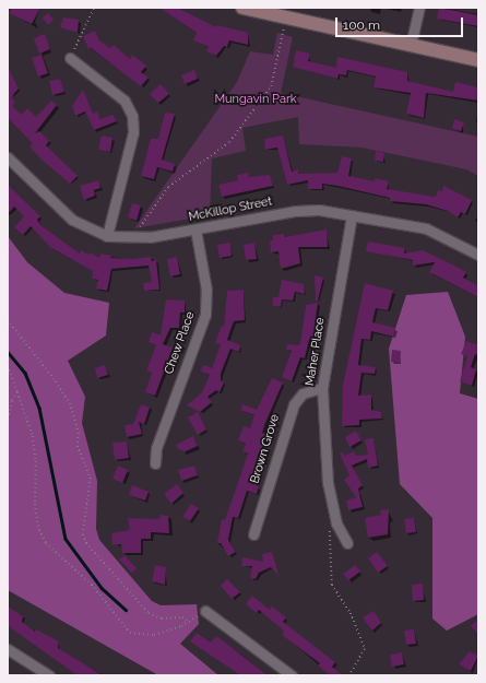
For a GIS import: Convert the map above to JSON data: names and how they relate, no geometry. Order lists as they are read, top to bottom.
{
  "streets": {
    "street": [
      "McKillop Street",
      "Chew Place",
      "Maher Place",
      "Brown Grove"
    ]
  },
  "crossings": [
    ["McKillop Street", "Chew Place"],
    ["McKillop Street", "Maher Place"],
    ["Maher Place", "Brown Grove"]
  ],
  "parks": ["Mungavin Park"],
  "scale_bar": "100 m"
}
